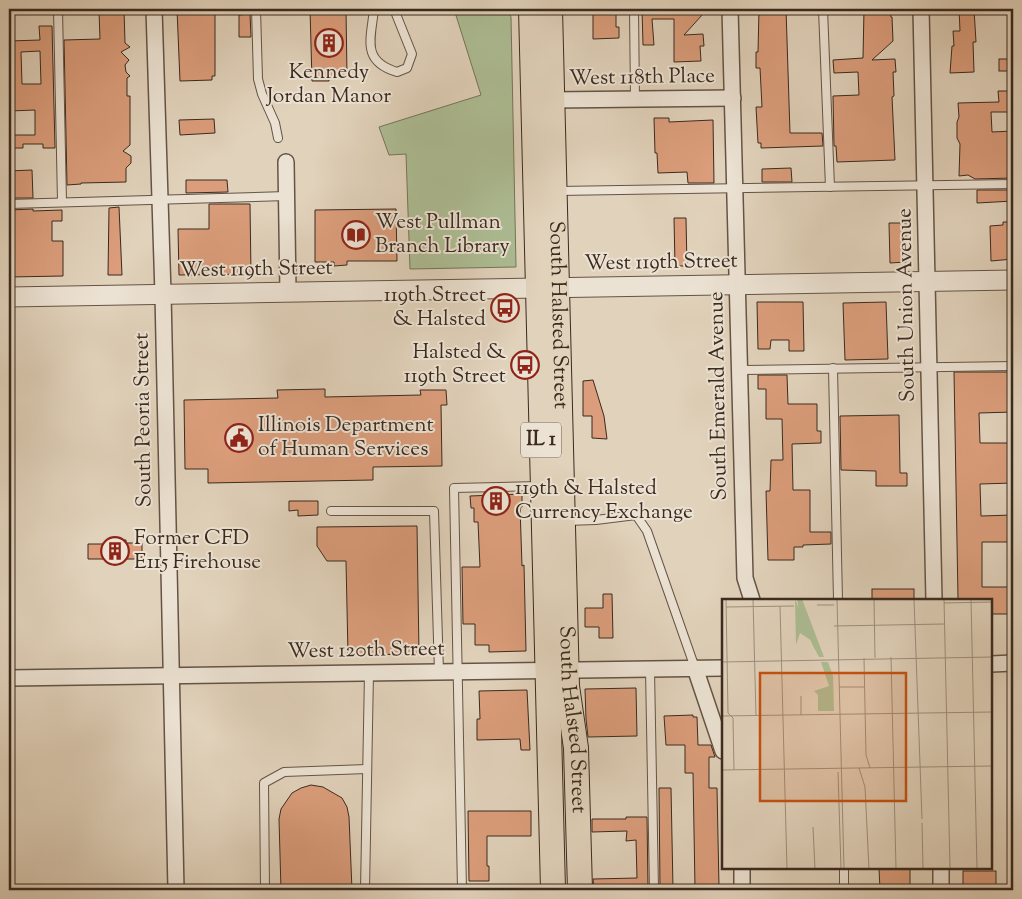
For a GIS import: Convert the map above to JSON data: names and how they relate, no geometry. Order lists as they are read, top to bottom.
{
  "streets": {
    "main road": ["South Halsted Street", "IL 1"],
    "street": [
      "West 118th Place",
      "West 119th Street",
      "South Union Avenue",
      "South Emerald Avenue",
      "South Peoria Street",
      "West 120th Street"
    ]
  },
  "crossings": [
    ["West 118th Place", "South Halsted Street"],
    ["West 118th Place", "South Emerald Avenue"],
    ["West 119th Street", "South Union Avenue"],
    ["West 119th Street", "South Halsted Street"],
    ["West 119th Street", "South Emerald Avenue"],
    ["West 119th Street", "South Peoria Street"],
    ["South Halsted Street", "West 120th Street"],
    ["South Peoria Street", "West 120th Street"]
  ],
  "places": {
    "building": ["Kennedy Jordan Manor", "119th & Halsted Currency Exchange", "Former CFD E115 Firehouse"],
    "library": ["West Pullman Branch Library"],
    "bus stop": ["119th Street & Halsted", "Halsted & 119th Street"],
    "public building": ["Illinois Department of Human Services"]
  }
}
